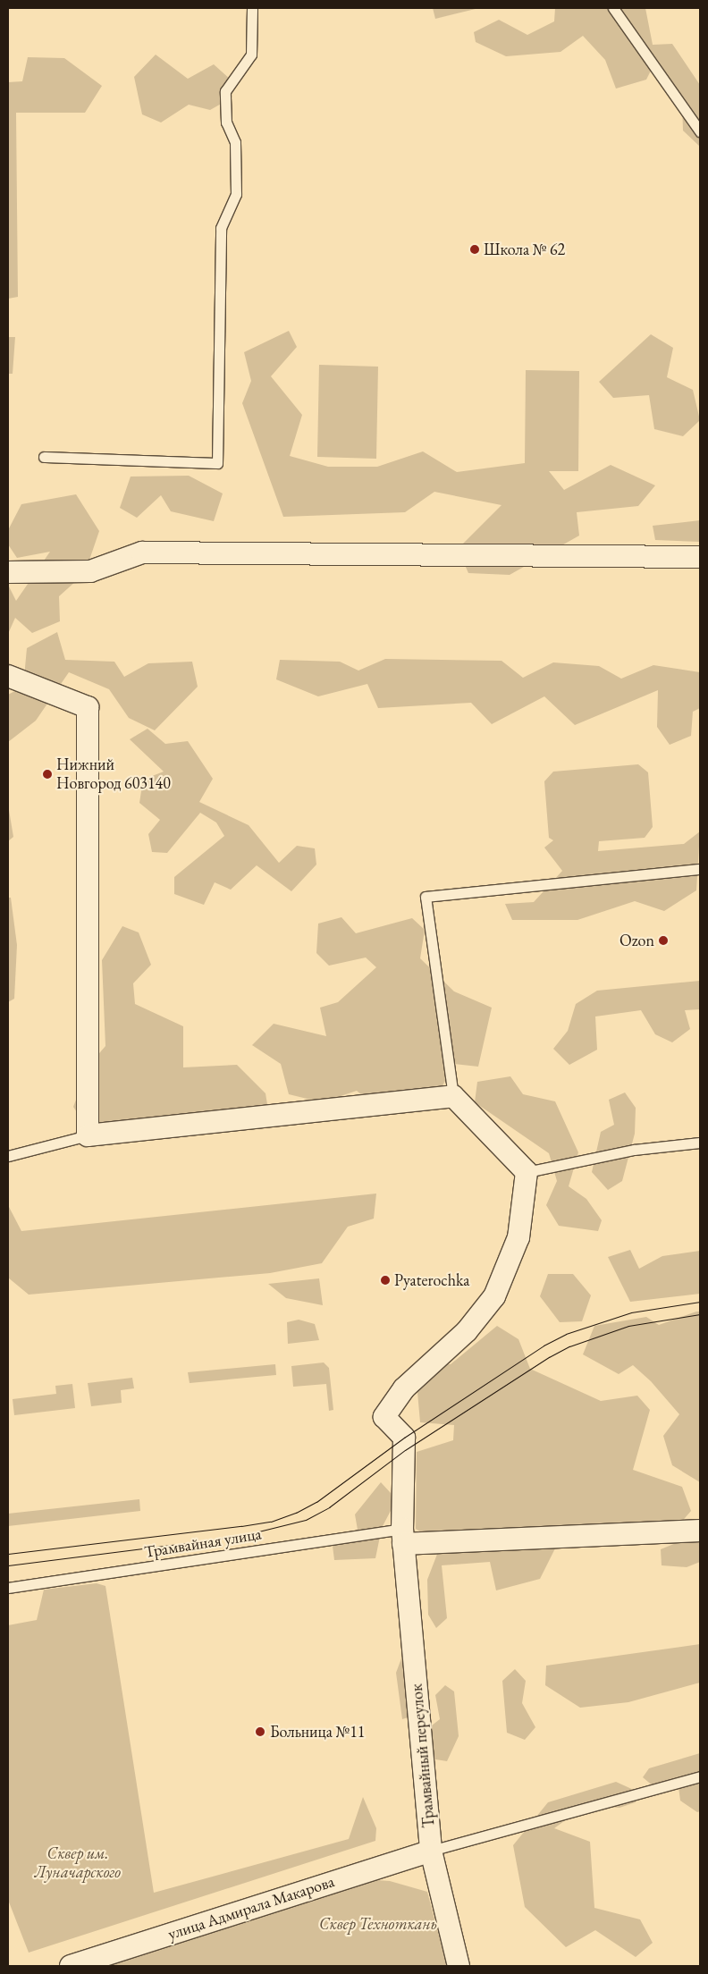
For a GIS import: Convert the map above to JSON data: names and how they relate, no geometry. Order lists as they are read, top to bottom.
{
  "streets": {
    "street": ["Трамвайный переулок", "улица Адмирала Макарова"],
    "lane": ["Трамвайная улица"]
  },
  "crossings": [
    ["Трамвайная улица", "Трамвайный переулок"],
    ["Трамвайный переулок", "улица Адмирала Макарова"]
  ],
  "parks": ["Сквер им. Луначарского", "Сквер Техноткань"],
  "places": [
    "Школа № 62",
    "Нижний Новгород 603140",
    "Ozon",
    "Pyaterochka",
    "Больница №11"
  ]
}
